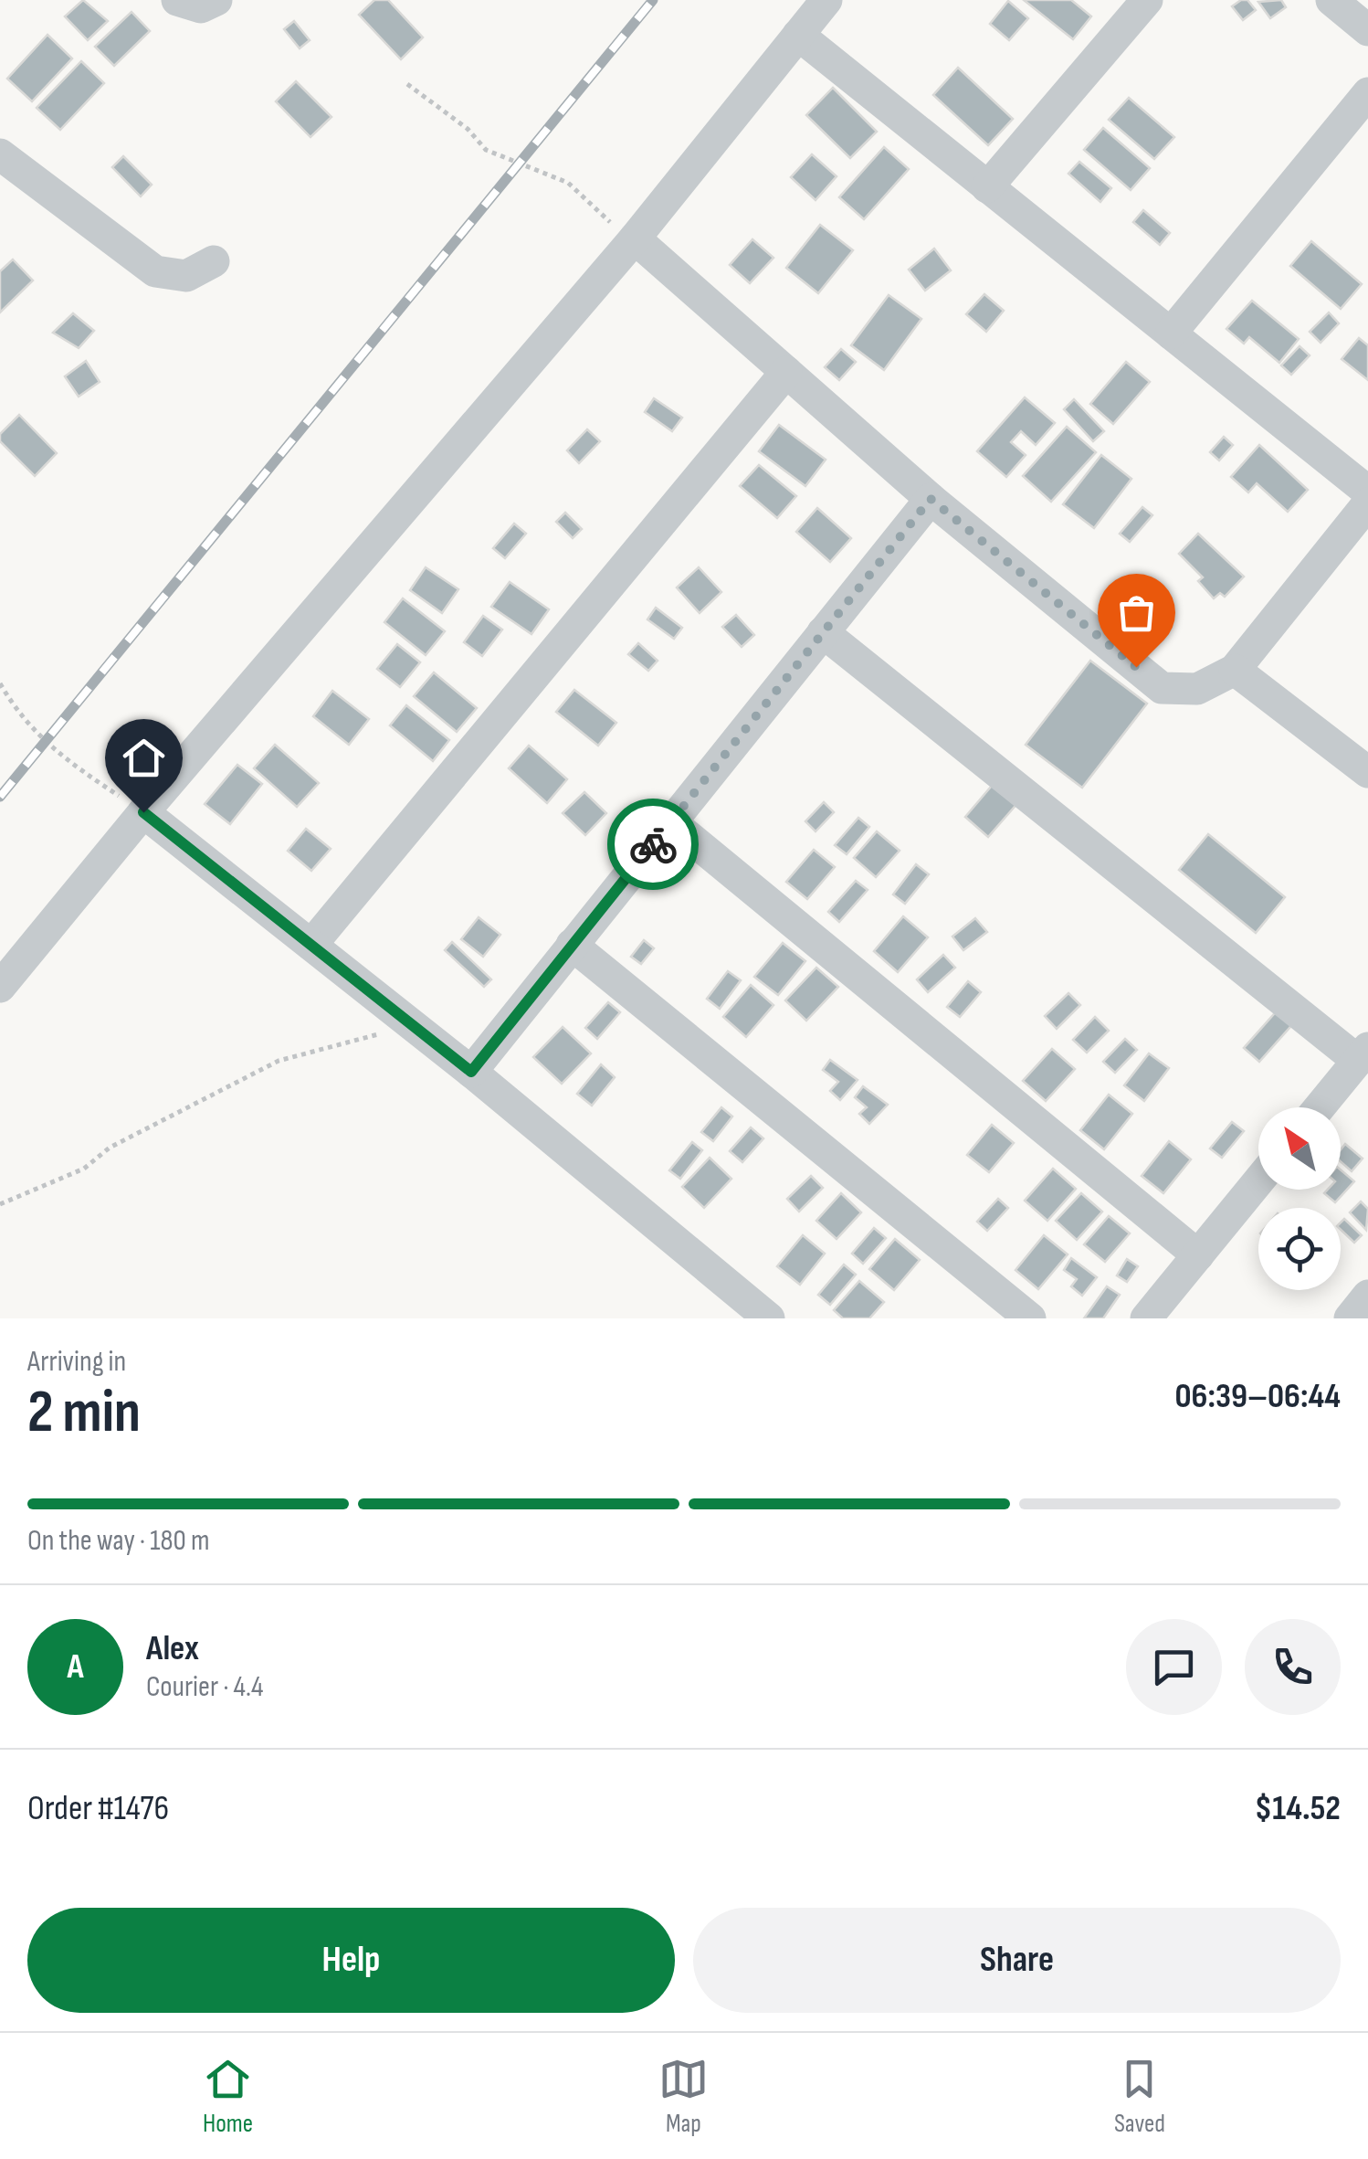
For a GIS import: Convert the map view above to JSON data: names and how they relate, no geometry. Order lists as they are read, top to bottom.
{
  "north": "top left",
  "page": {
    "heading": ["2 min", "Arriving in", "06:39–06:44"],
    "panel": [
      "Alex",
      "Courier · 4.4",
      "Order #1476",
      "$14.52"
    ],
    "bar": "On the way · 180 m",
    "round": "A",
    "buttons": ["Help", "Share"],
    "tabs": ["Home", "Map", "Saved"]
  }
}
